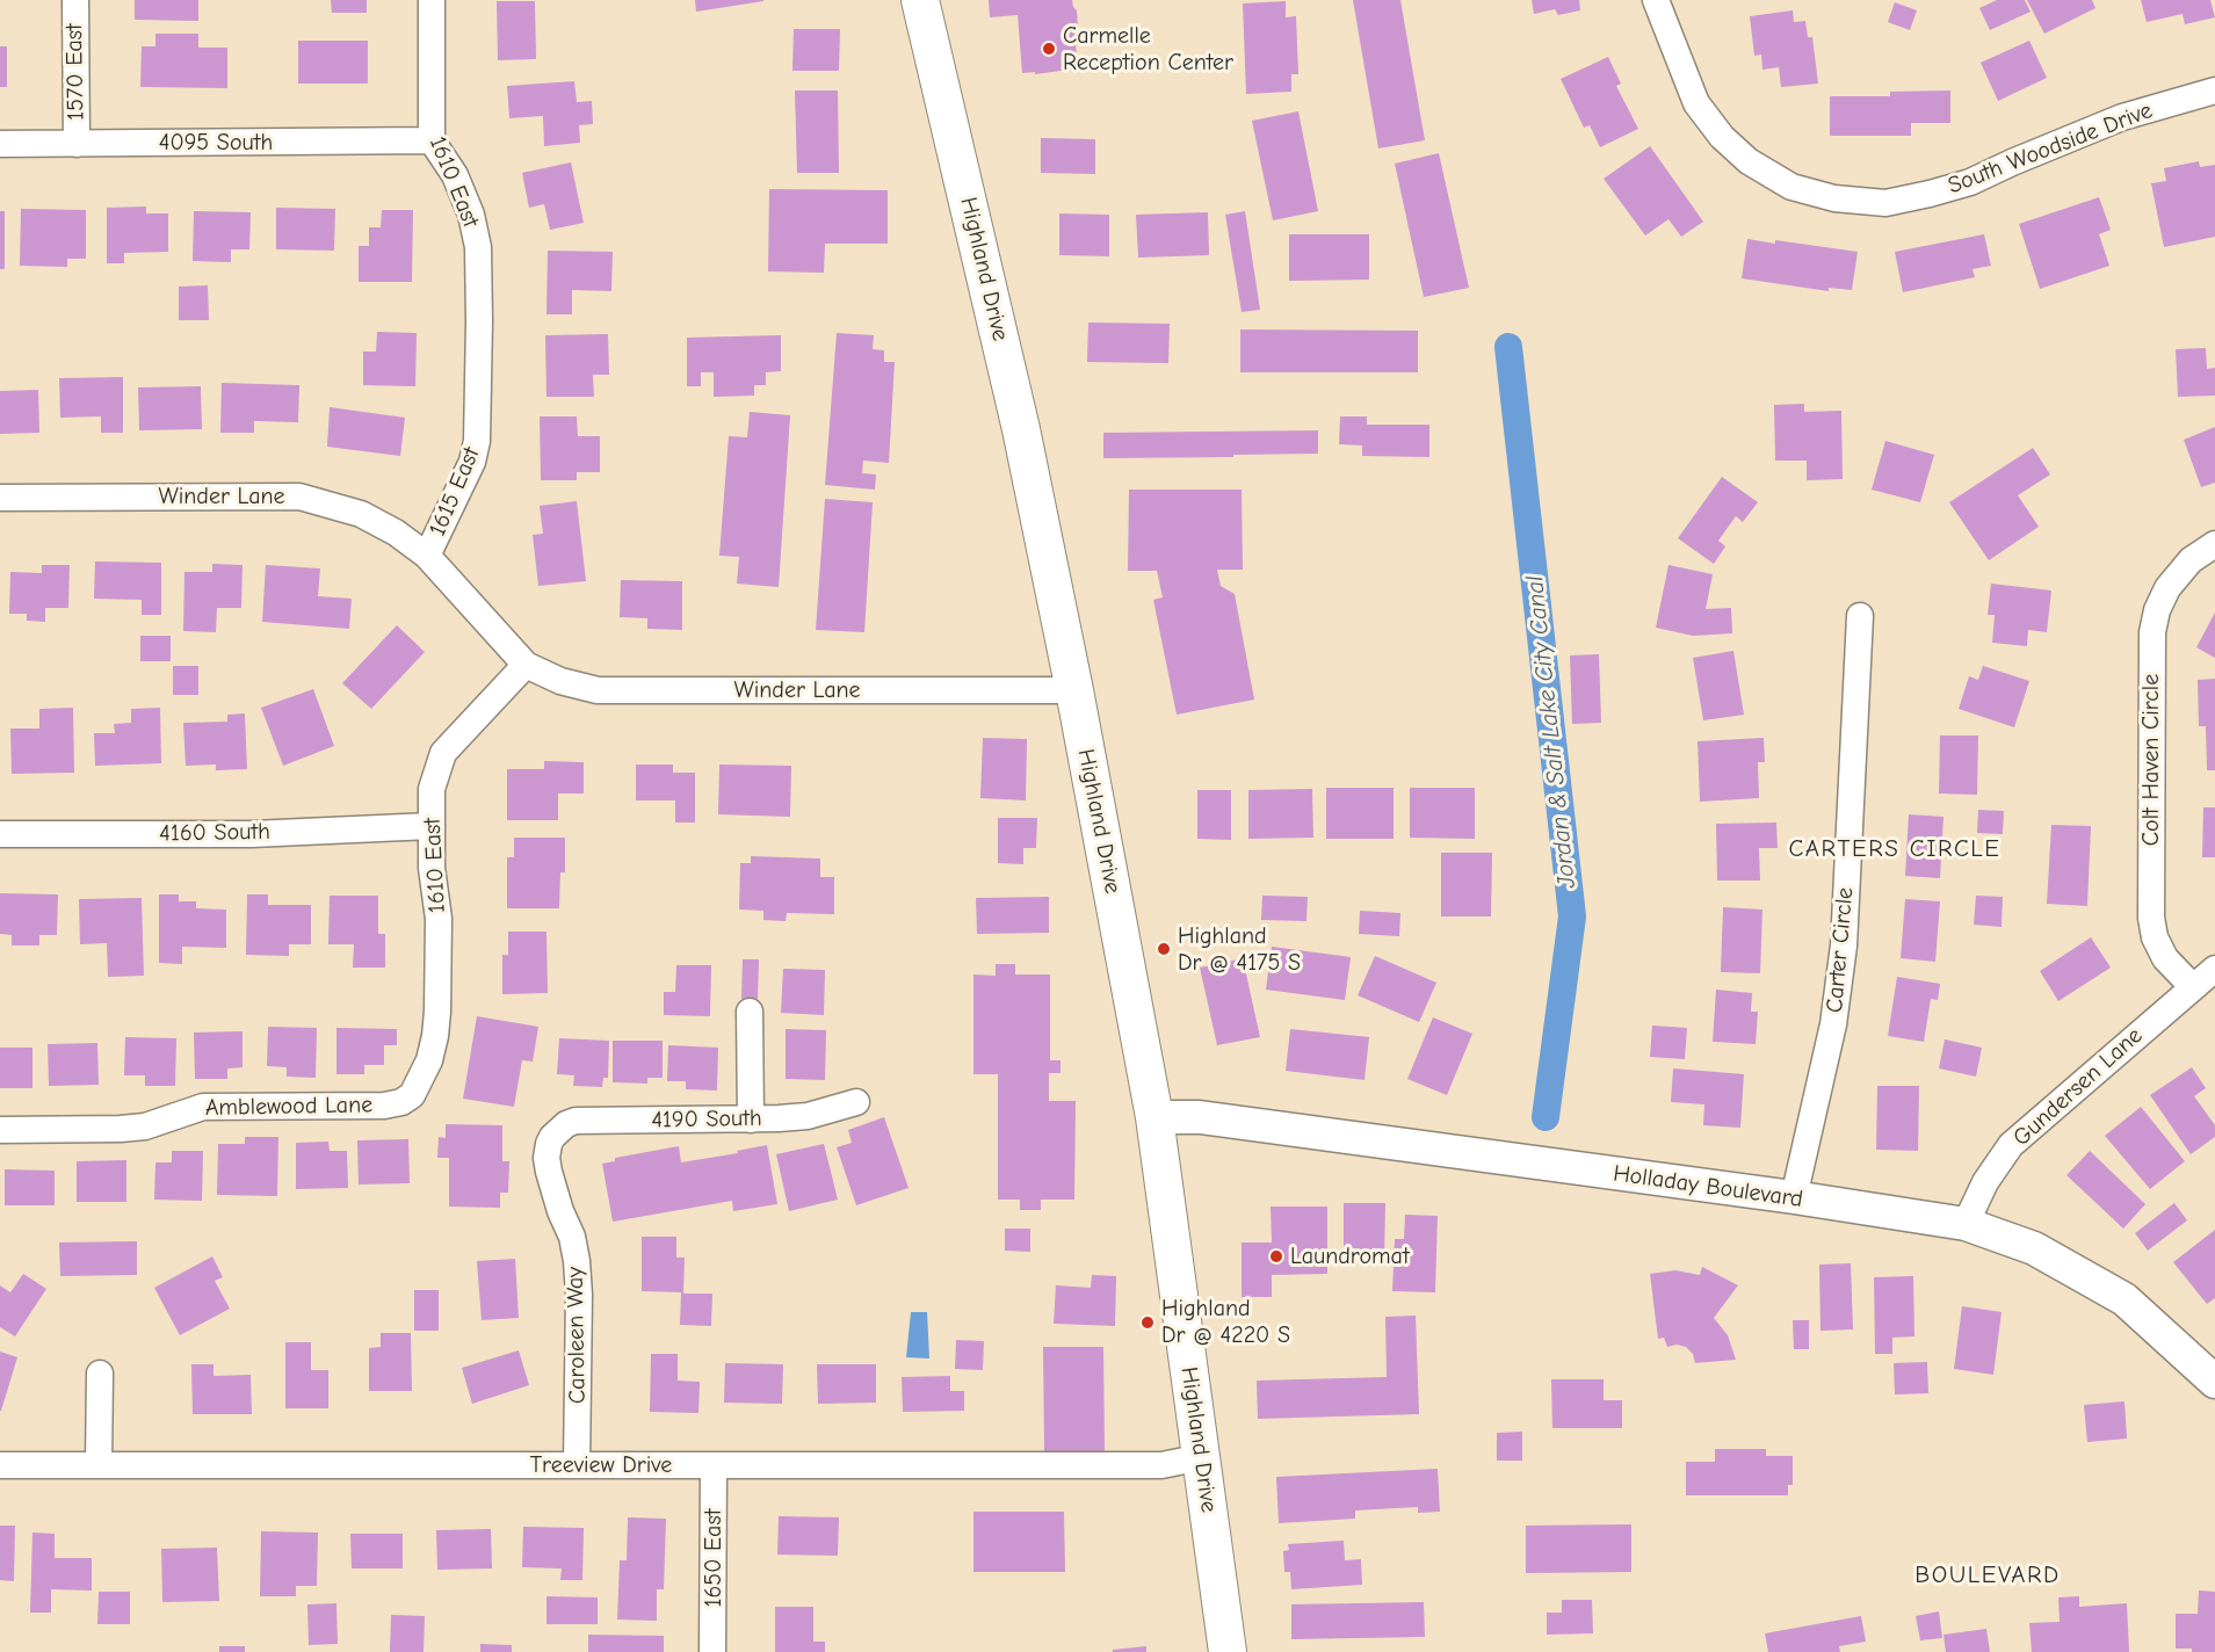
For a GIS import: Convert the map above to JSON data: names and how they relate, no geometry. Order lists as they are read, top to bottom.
{
  "streets": {
    "main road": ["Highland Drive"],
    "street": [
      "1570 East",
      "4095 South",
      "South Woodside Drive",
      "1610 East",
      "1615 East",
      "Winder Lane",
      "Colt Haven Circle",
      "4160 South",
      "Carter Circle",
      "Gundersen Lane",
      "Amblewood Lane",
      "4190 South",
      "Holladay Boulevard",
      "Caroleen Way",
      "Treeview Drive",
      "1650 East"
    ]
  },
  "crossings": [
    ["1570 East", "4095 South"],
    ["4095 South", "1610 East"],
    ["1610 East", "1615 East"],
    ["1610 East", "Winder Lane"],
    ["1610 East", "4160 South"],
    ["1610 East", "Amblewood Lane"],
    ["Highland Drive", "Winder Lane"],
    ["Highland Drive", "Holladay Boulevard"],
    ["Highland Drive", "Treeview Drive"],
    ["1615 East", "Winder Lane"],
    ["Colt Haven Circle", "Gundersen Lane"],
    ["Carter Circle", "Holladay Boulevard"],
    ["Gundersen Lane", "Holladay Boulevard"],
    ["4190 South", "Caroleen Way"],
    ["Caroleen Way", "Treeview Drive"],
    ["Treeview Drive", "1650 East"]
  ],
  "districts": ["CARTERS CIRCLE", "BOULEVARD"],
  "water": ["Jordan & Salt Lake City Canal"],
  "places": [
    "Carmelle Reception Center",
    "Highland Dr @ 4175 S",
    "Laundromat",
    "Highland Dr @ 4220 S"
  ]
}
